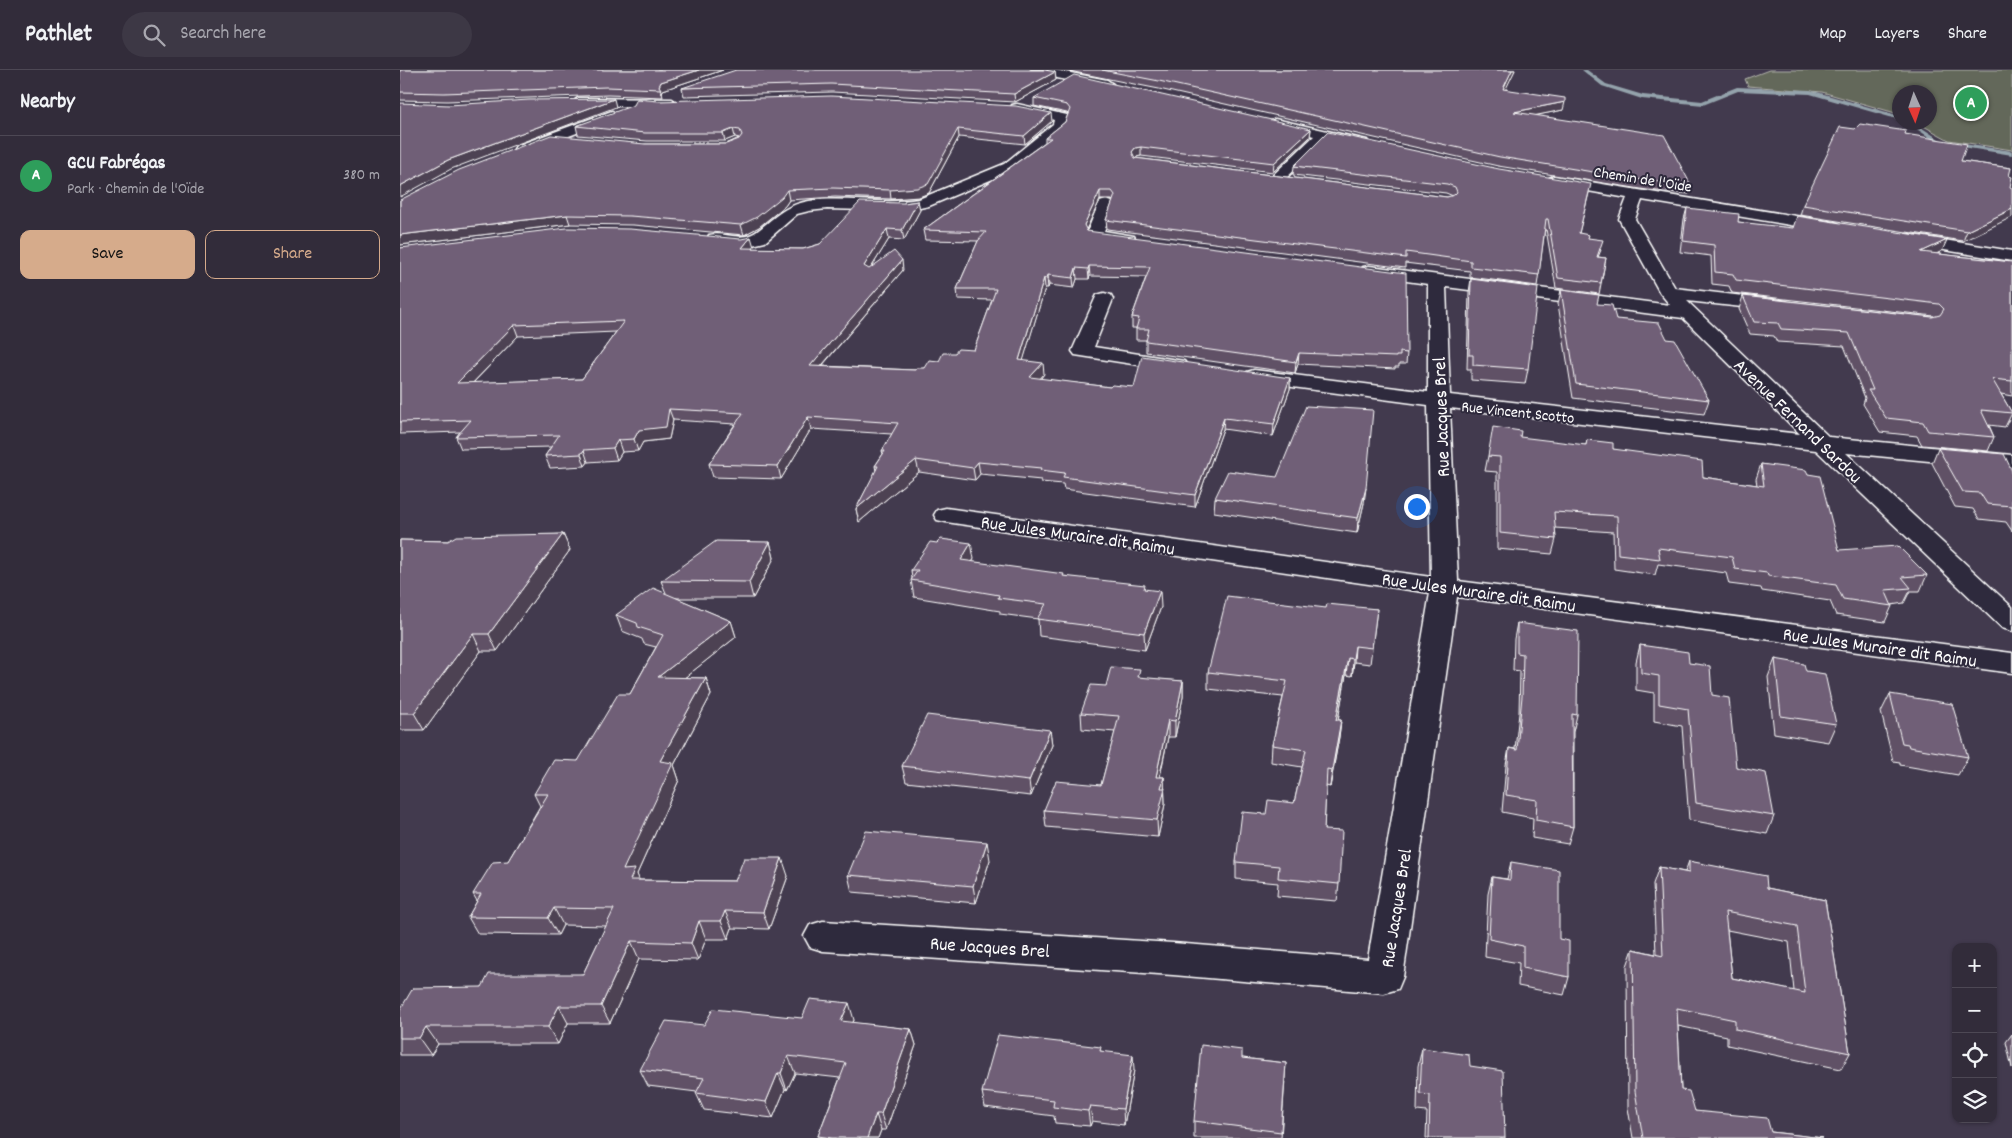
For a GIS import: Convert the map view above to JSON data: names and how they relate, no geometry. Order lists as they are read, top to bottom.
{
  "streets": {
    "street": [
      "Chemin de l'Oïde",
      "Rue Vincent Scotto",
      "Rue Jacques Brel",
      "Avenue Fernand Sardou",
      "Rue Jules Muraire dit Raimu"
    ]
  },
  "crossings": [
    ["Chemin de l'Oïde", "Avenue Fernand Sardou"],
    ["Rue Vincent Scotto", "Rue Jacques Brel"],
    ["Rue Vincent Scotto", "Avenue Fernand Sardou"],
    ["Rue Jacques Brel", "Rue Jules Muraire dit Raimu"]
  ],
  "north": "bottom",
  "page": {
    "header": "Pathlet",
    "search": "Search here",
    "nav": ["Map", "Layers", "Share"],
    "heading": "Nearby",
    "pins": "A",
    "list": [
      {
        "mark": "A",
        "name": "GCU Fabrégas",
        "note": "Park · Chemin de l'Oïde",
        "value": "380 m"
      }
    ],
    "buttons": ["Save", "Share"],
    "map_buttons": ["+", "−"]
  }
}
